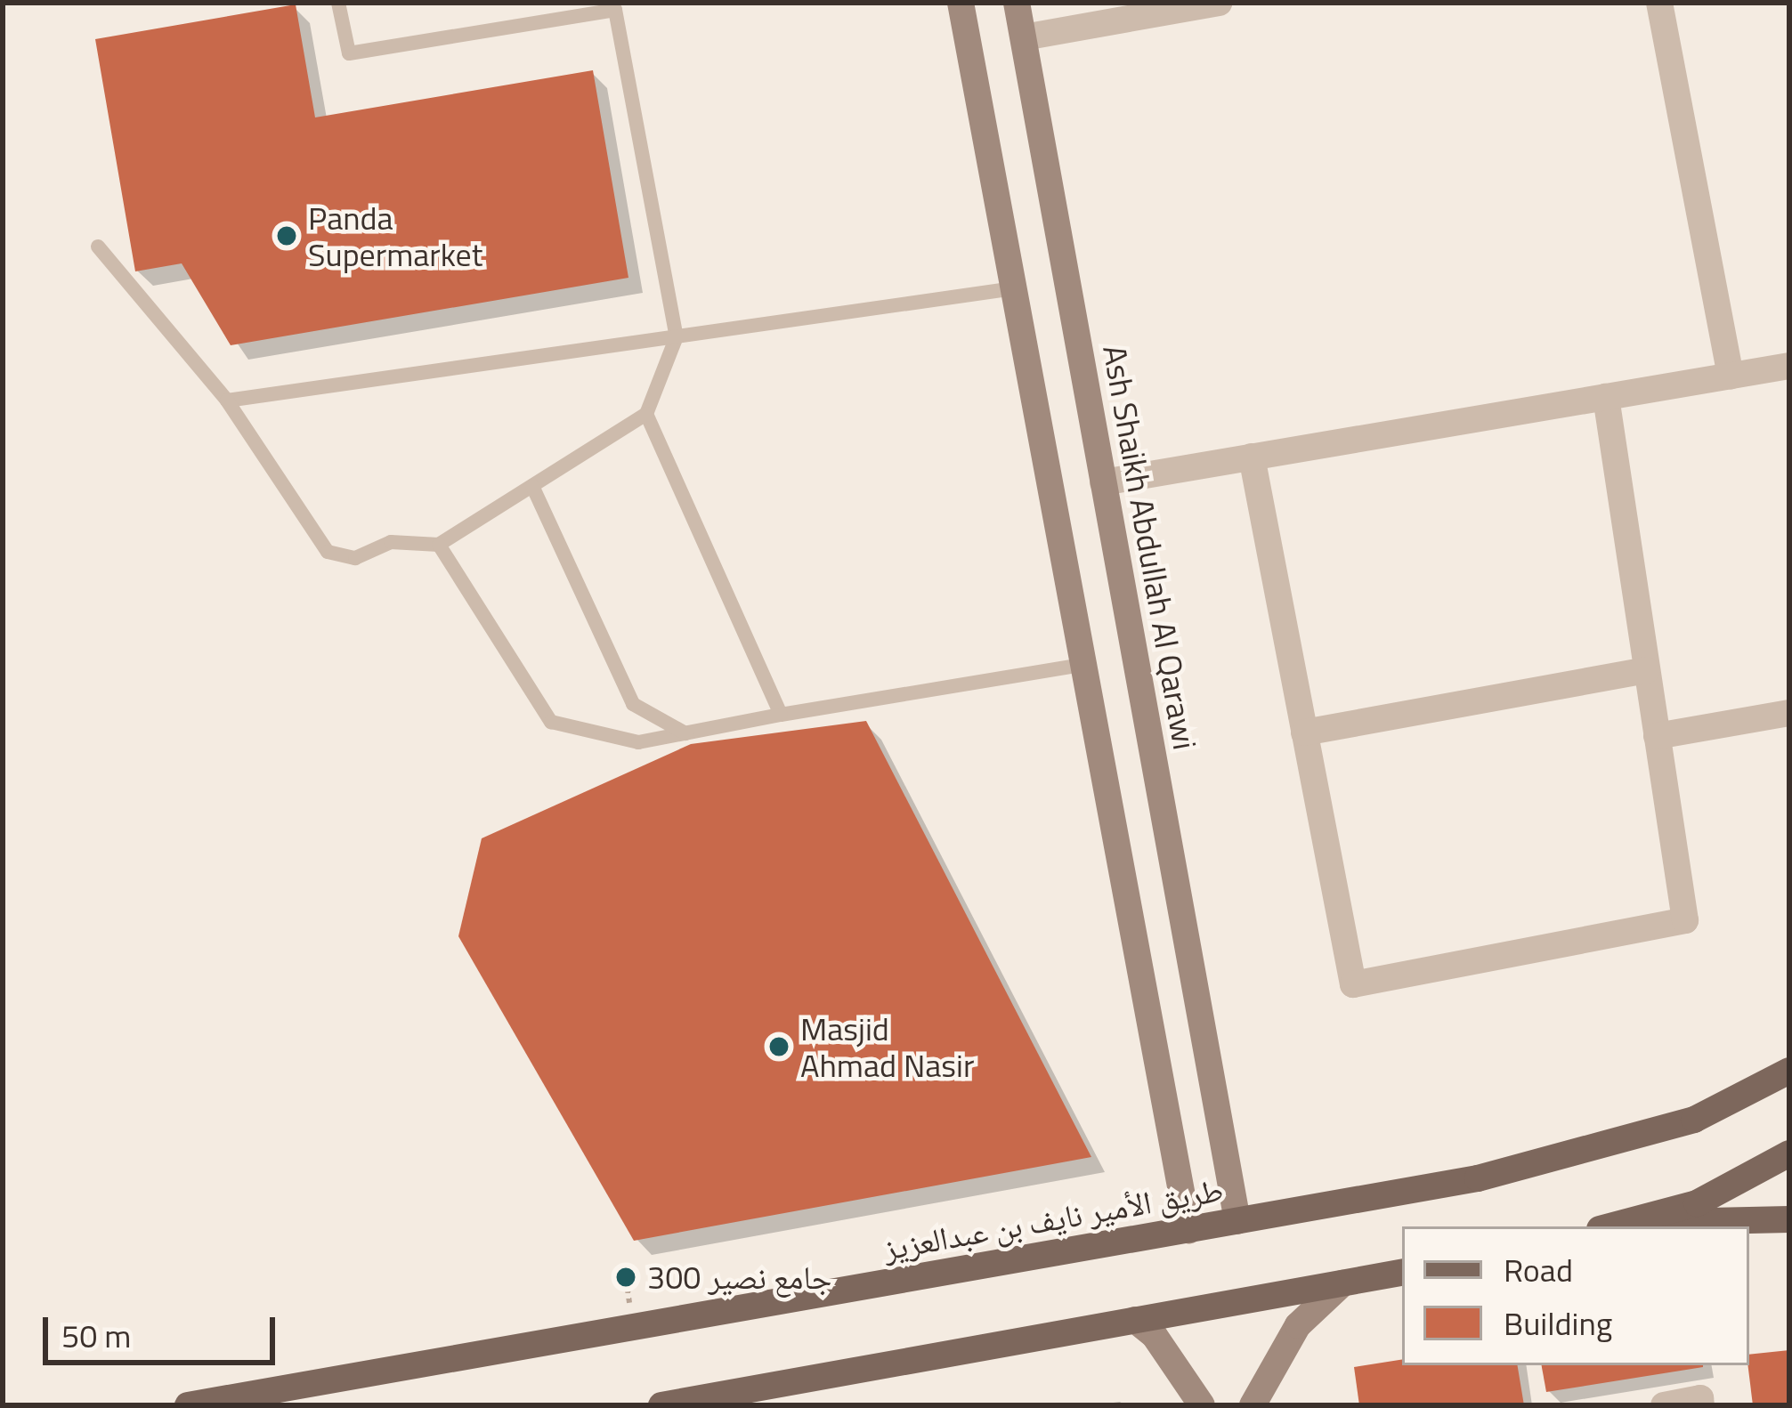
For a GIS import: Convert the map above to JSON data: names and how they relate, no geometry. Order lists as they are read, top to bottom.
{
  "streets": {
    "main road": ["طريق الأمير نايف بن عبدالعزيز"],
    "street": ["Ash Shaikh Abdullah Al Qarawi"]
  },
  "crossings": [
    ["Ash Shaikh Abdullah Al Qarawi", "طريق الأمير نايف بن عبدالعزيز"]
  ],
  "places": ["Panda Supermarket", "Masjid Ahmad Nasir", "جامع نصير 300"],
  "legend": ["Road", "Building"],
  "scale_bar": "50 m"
}
